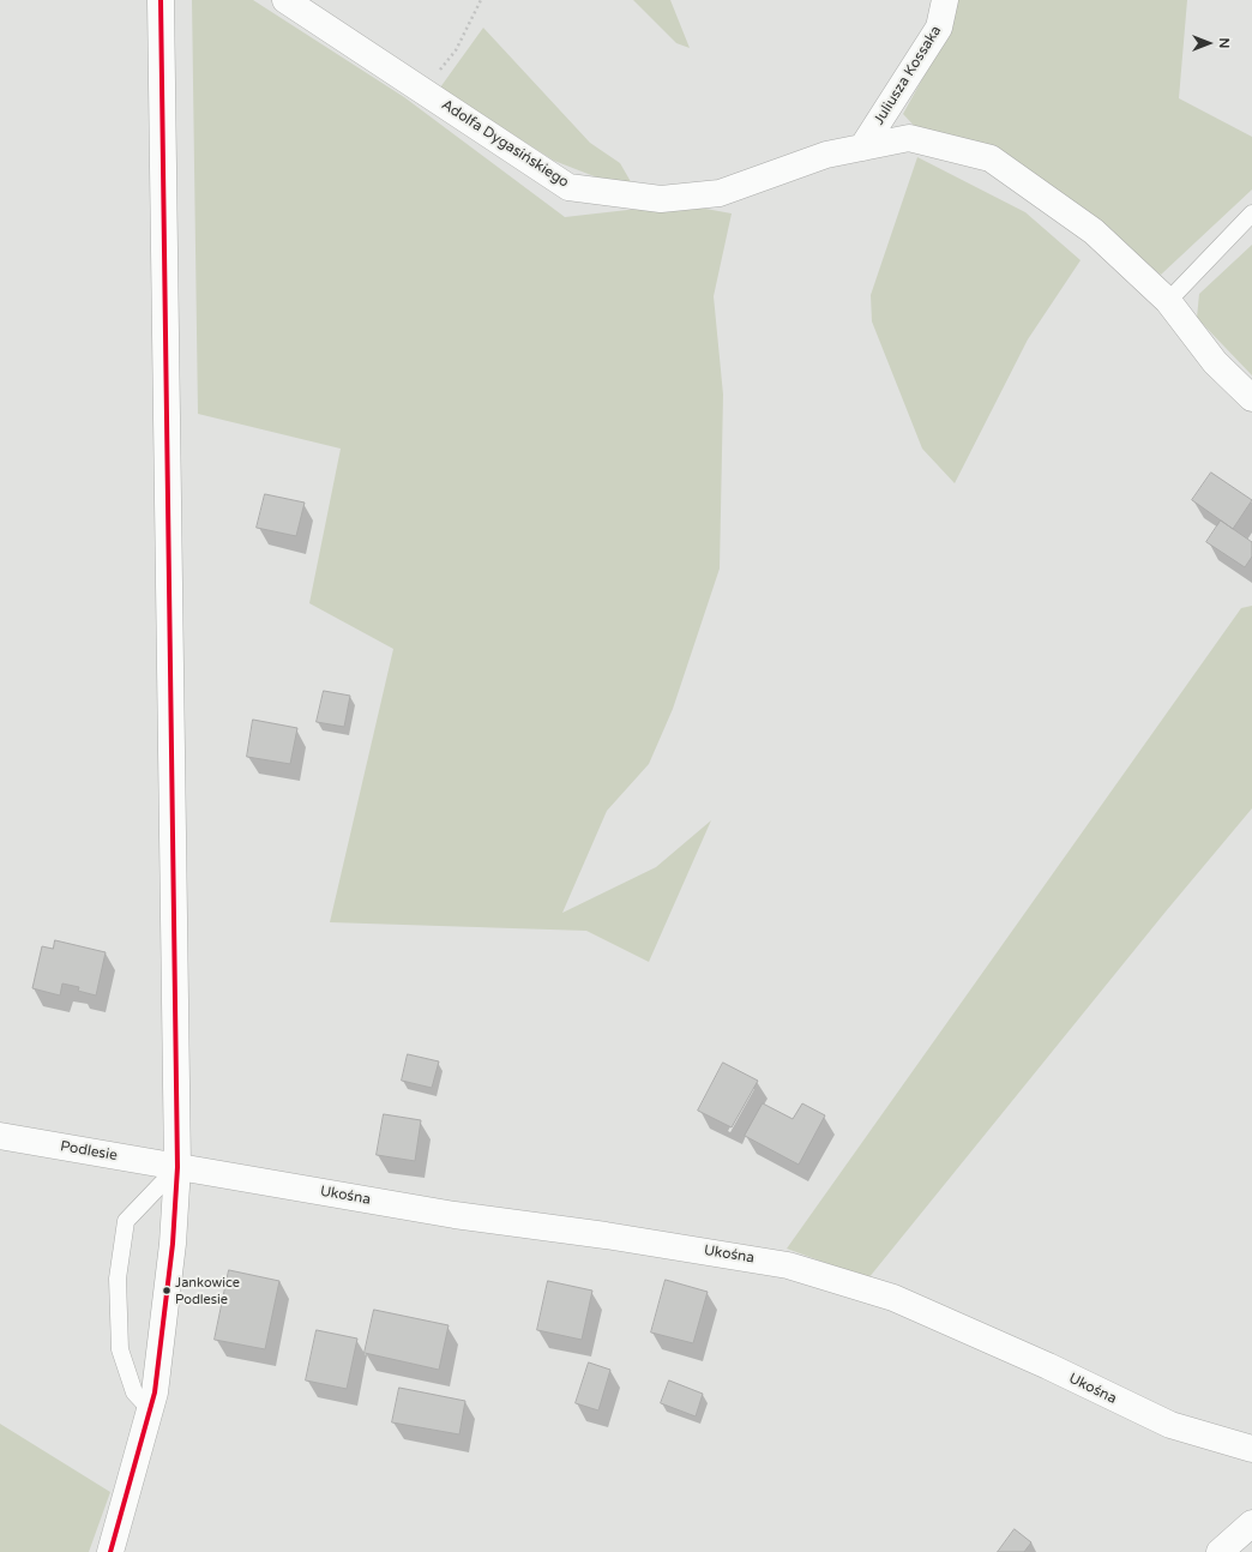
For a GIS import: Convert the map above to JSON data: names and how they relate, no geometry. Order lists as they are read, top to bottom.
{
  "streets": {
    "street": [
      "Juliusza Kossaka",
      "Adolfa Dygasińskiego",
      "Podlesie",
      "Ukośna"
    ]
  },
  "crossings": [
    ["Juliusza Kossaka", "Adolfa Dygasińskiego"],
    ["Podlesie", "Ukośna"]
  ],
  "places": ["Jankowice Podlesie"],
  "north": "right"
}
